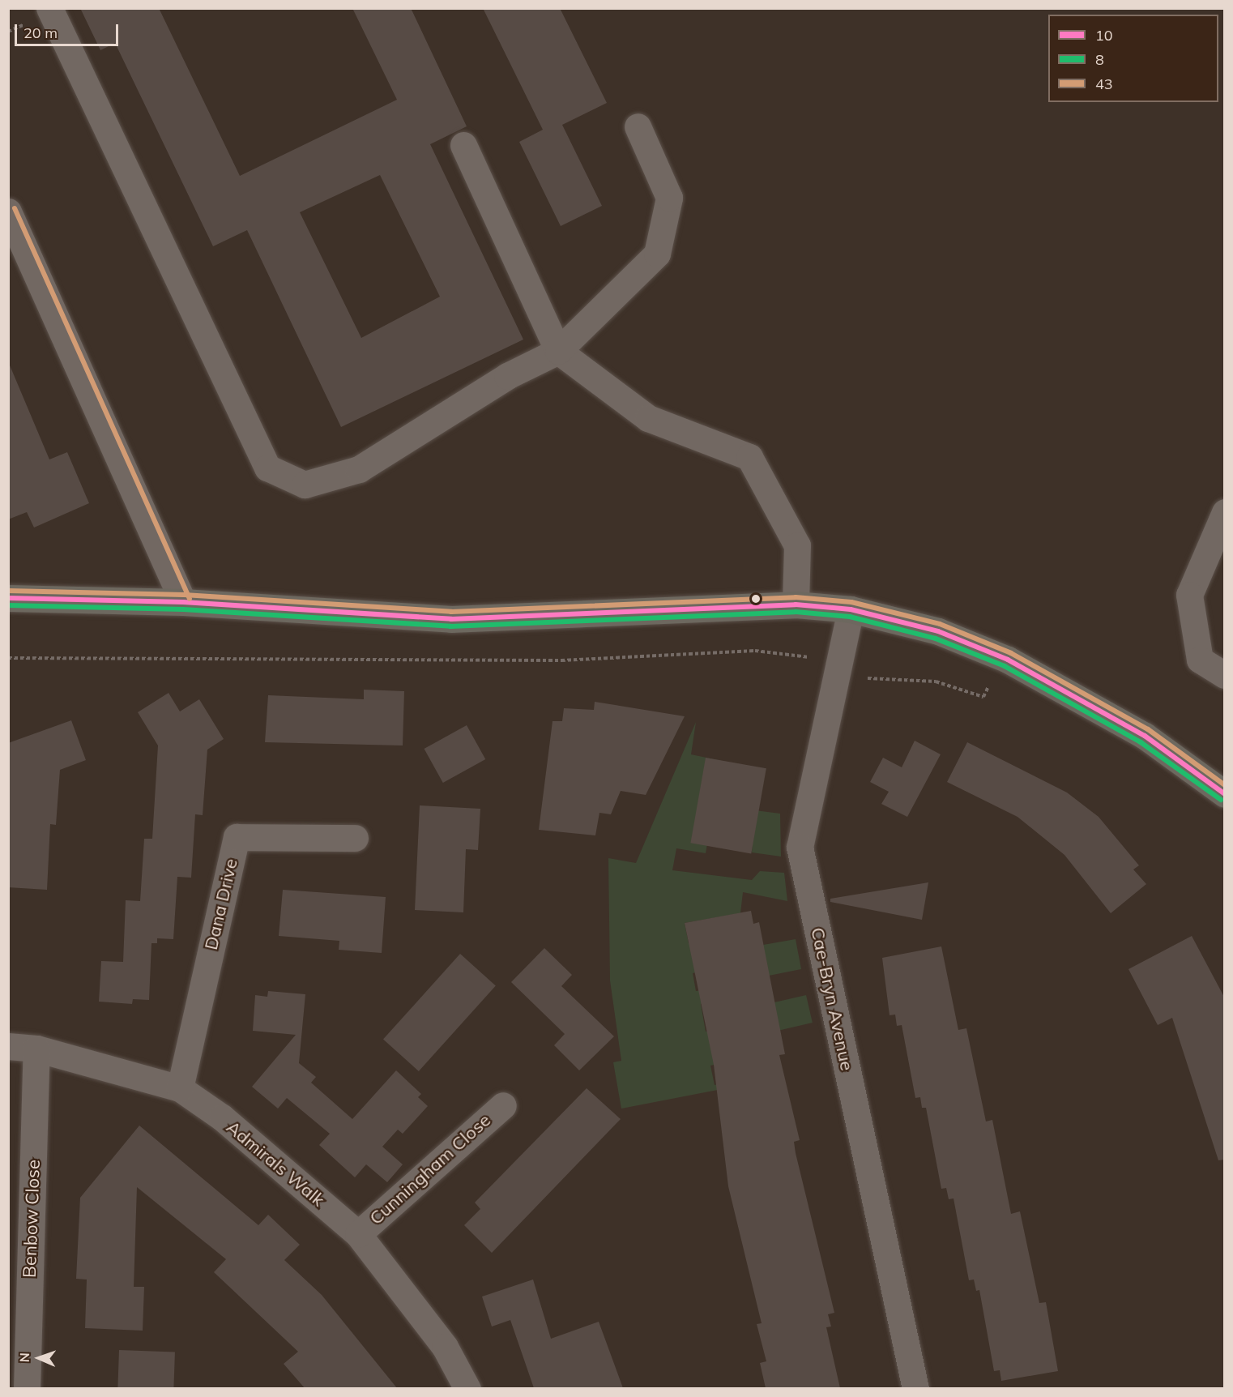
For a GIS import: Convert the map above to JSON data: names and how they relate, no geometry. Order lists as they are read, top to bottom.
{
  "streets": {
    "street": [
      "Dana Drive",
      "Cae-Bryn Avenue",
      "Admirals Walk",
      "Cunningham Close",
      "Benbow Close"
    ]
  },
  "crossings": [
    ["Dana Drive", "Admirals Walk"],
    ["Admirals Walk", "Cunningham Close"],
    ["Admirals Walk", "Benbow Close"]
  ],
  "lines": ["transit line 43", "transit line 10", "transit line 8"],
  "legend": ["10", "8", "43"],
  "scale_bar": "20 m",
  "north": "left"
}
